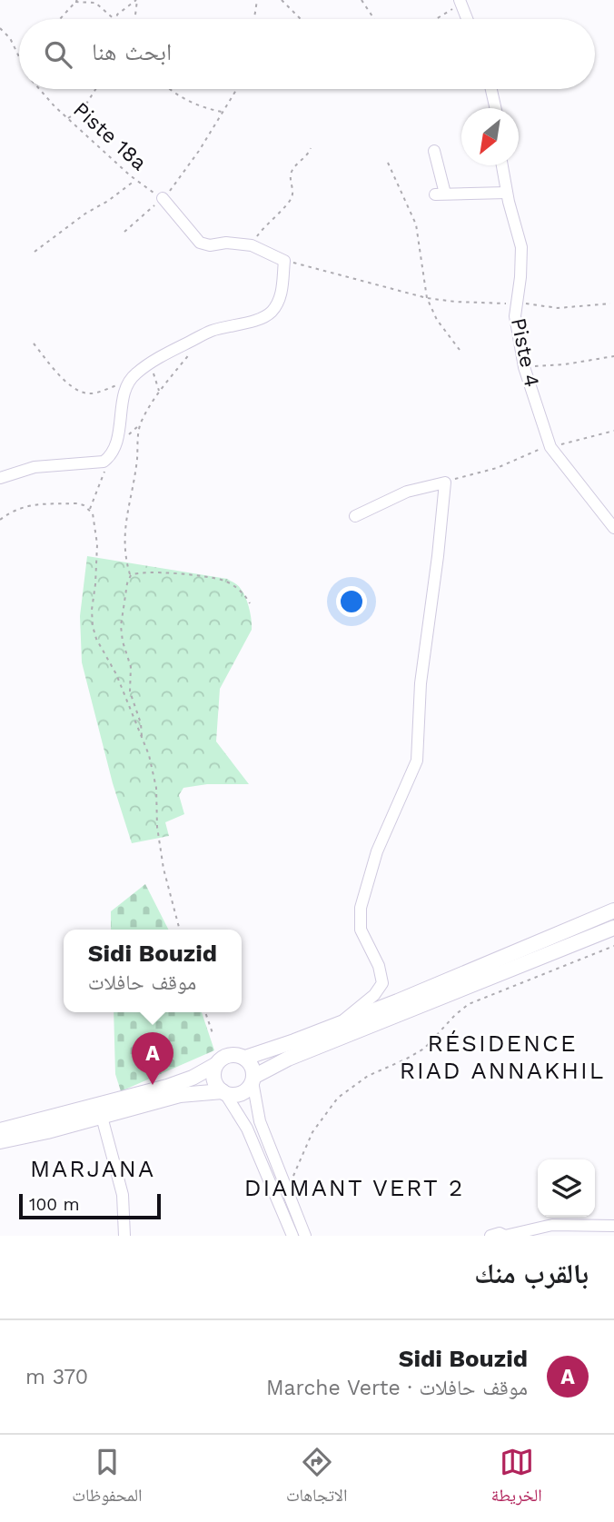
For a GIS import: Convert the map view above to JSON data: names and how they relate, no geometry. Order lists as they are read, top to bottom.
{
  "streets": {
    "street": ["Piste 4"],
    "path": ["Piste 18a"]
  },
  "districts": ["RÉSIDENCE RIAD ANNAKHIL", "MARJANA", "DIAMANT VERT 2"],
  "scale_bar": "100 m",
  "north": "bottom left",
  "page": {
    "search": "ابحث هنا",
    "popup": ["Sidi Bouzid", "موقف حافلات"],
    "pins": "A",
    "scale": "100 m",
    "heading": "بالقرب منك",
    "list": [
      {
        "mark": "A",
        "name": "Sidi Bouzid",
        "note": "موقف حافلات · Marche Verte",
        "value": "370 m"
      }
    ],
    "nav": ["الخريطة", "الاتجاهات", "المحفوظات"]
  }
}
